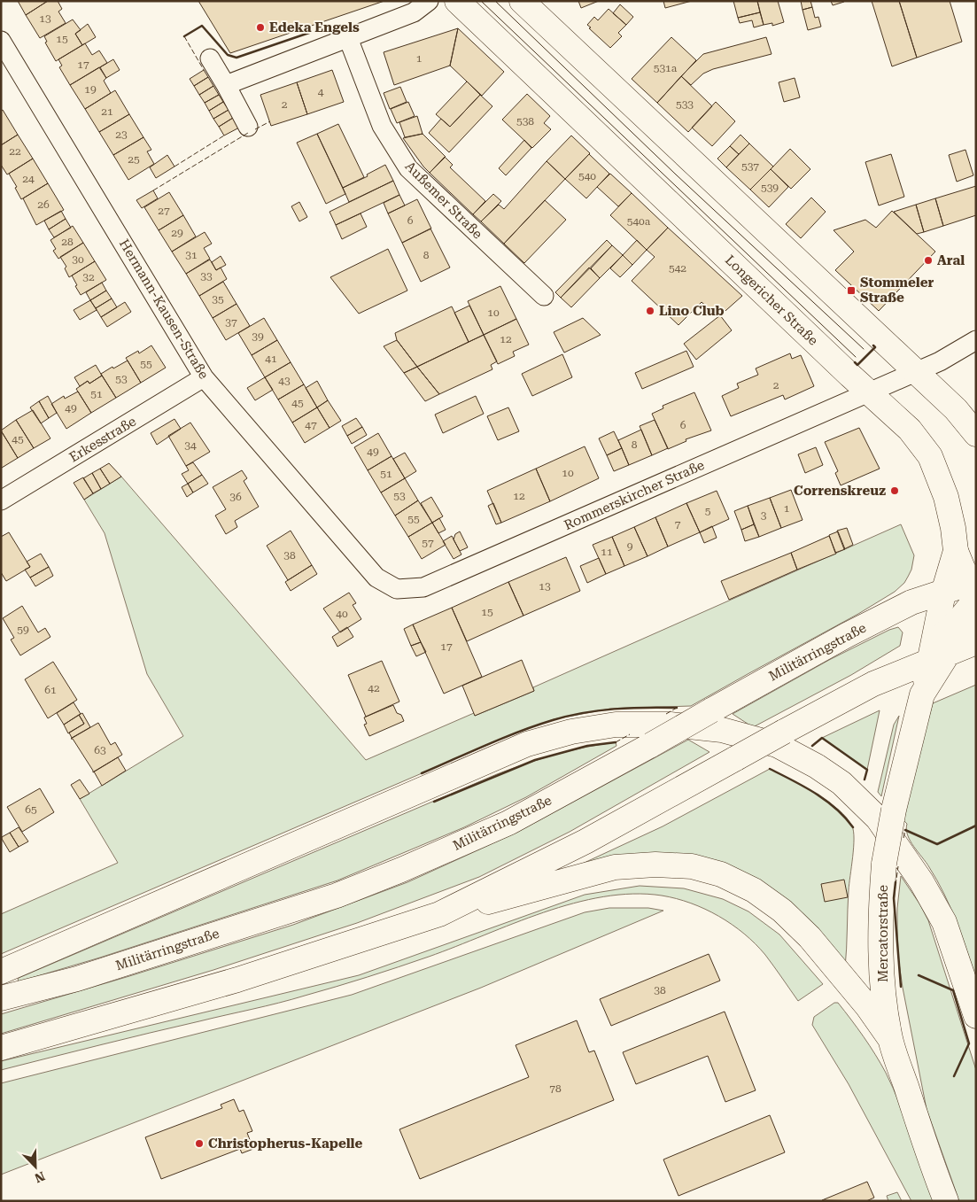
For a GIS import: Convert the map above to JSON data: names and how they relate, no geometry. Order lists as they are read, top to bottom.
{
  "streets": {
    "main road": ["Longericher Straße", "Militärringstraße", "Mercatorstraße"],
    "street": [
      "Außemer Straße",
      "Hermann-Kausen-Straße",
      "Erkesstraße",
      "Rommerskircher Straße"
    ]
  },
  "crossings": [
    ["Longericher Straße", "Rommerskircher Straße"],
    ["Longericher Straße", "Militärringstraße"],
    ["Longericher Straße", "Mercatorstraße"],
    ["Hermann-Kausen-Straße", "Erkesstraße"],
    ["Hermann-Kausen-Straße", "Rommerskircher Straße"]
  ],
  "places": {
    "other": [
      "Edeka Engels",
      "Aral",
      "Lino Club",
      "Correnskreuz",
      "Christopherus-Kapelle"
    ],
    "transit": ["Stommeler Straße"]
  },
  "house_numbers": [
    "13",
    "15",
    "1",
    "17",
    "531a",
    "19",
    "4",
    "2",
    "533",
    "21",
    "538",
    "23",
    "22",
    "25",
    "537",
    "540",
    "24",
    "539",
    "26",
    "27",
    "6",
    "540a",
    "29",
    "28",
    "31",
    "8",
    "30",
    "542",
    "33",
    "32",
    "35",
    "10",
    "37",
    "39",
    "12",
    "41",
    "55",
    "53",
    "43",
    "2",
    "51",
    "45",
    "49",
    "47",
    "6",
    "45",
    "8",
    "34",
    "49",
    "10",
    "51",
    "53",
    "12",
    "36",
    "1",
    "5",
    "3",
    "55",
    "7",
    "57",
    "9",
    "11",
    "38",
    "13",
    "15",
    "40",
    "59",
    "17",
    "42",
    "61",
    "63",
    "65",
    "38",
    "78"
  ],
  "north": "bottom right"
}
